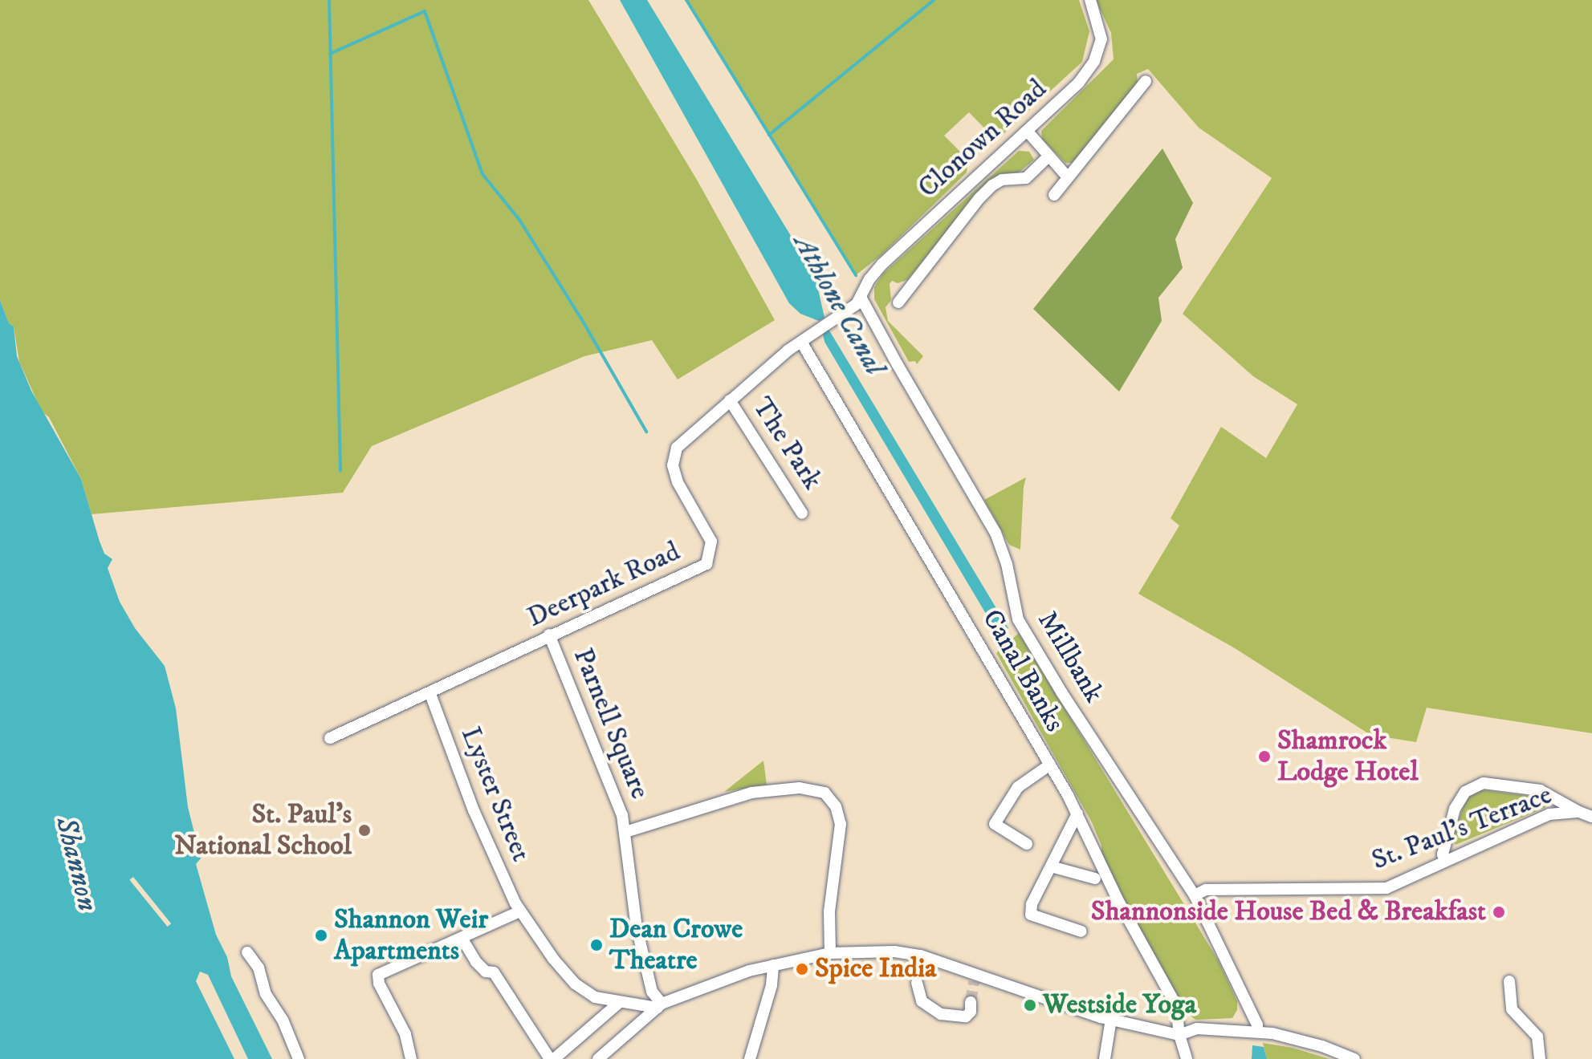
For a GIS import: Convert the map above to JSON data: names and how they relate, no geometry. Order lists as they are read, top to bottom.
{
  "streets": {
    "street": [
      "Clonown Road",
      "The Park",
      "Deerpark Road",
      "Millbank",
      "Canal Banks",
      "Parnell Square",
      "Lyster Street",
      "St. Paul's Terrace"
    ]
  },
  "crossings": [
    ["Clonown Road", "Deerpark Road"],
    ["Clonown Road", "Millbank"],
    ["The Park", "Deerpark Road"],
    ["Deerpark Road", "Millbank"],
    ["Deerpark Road", "Canal Banks"],
    ["Deerpark Road", "Parnell Square"],
    ["Deerpark Road", "Lyster Street"],
    ["Millbank", "St. Paul's Terrace"],
    ["Parnell Square", "Lyster Street"]
  ],
  "water": ["Athlone Canal", "Shannon"],
  "places": [
    "Shamrock Lodge Hotel",
    "St. Paul's National School",
    "Shannonside House Bed & Breakfast",
    "Shannon Weir Apartments",
    "Dean Crowe Theatre",
    "Spice India",
    "Westside Yoga"
  ]
}
